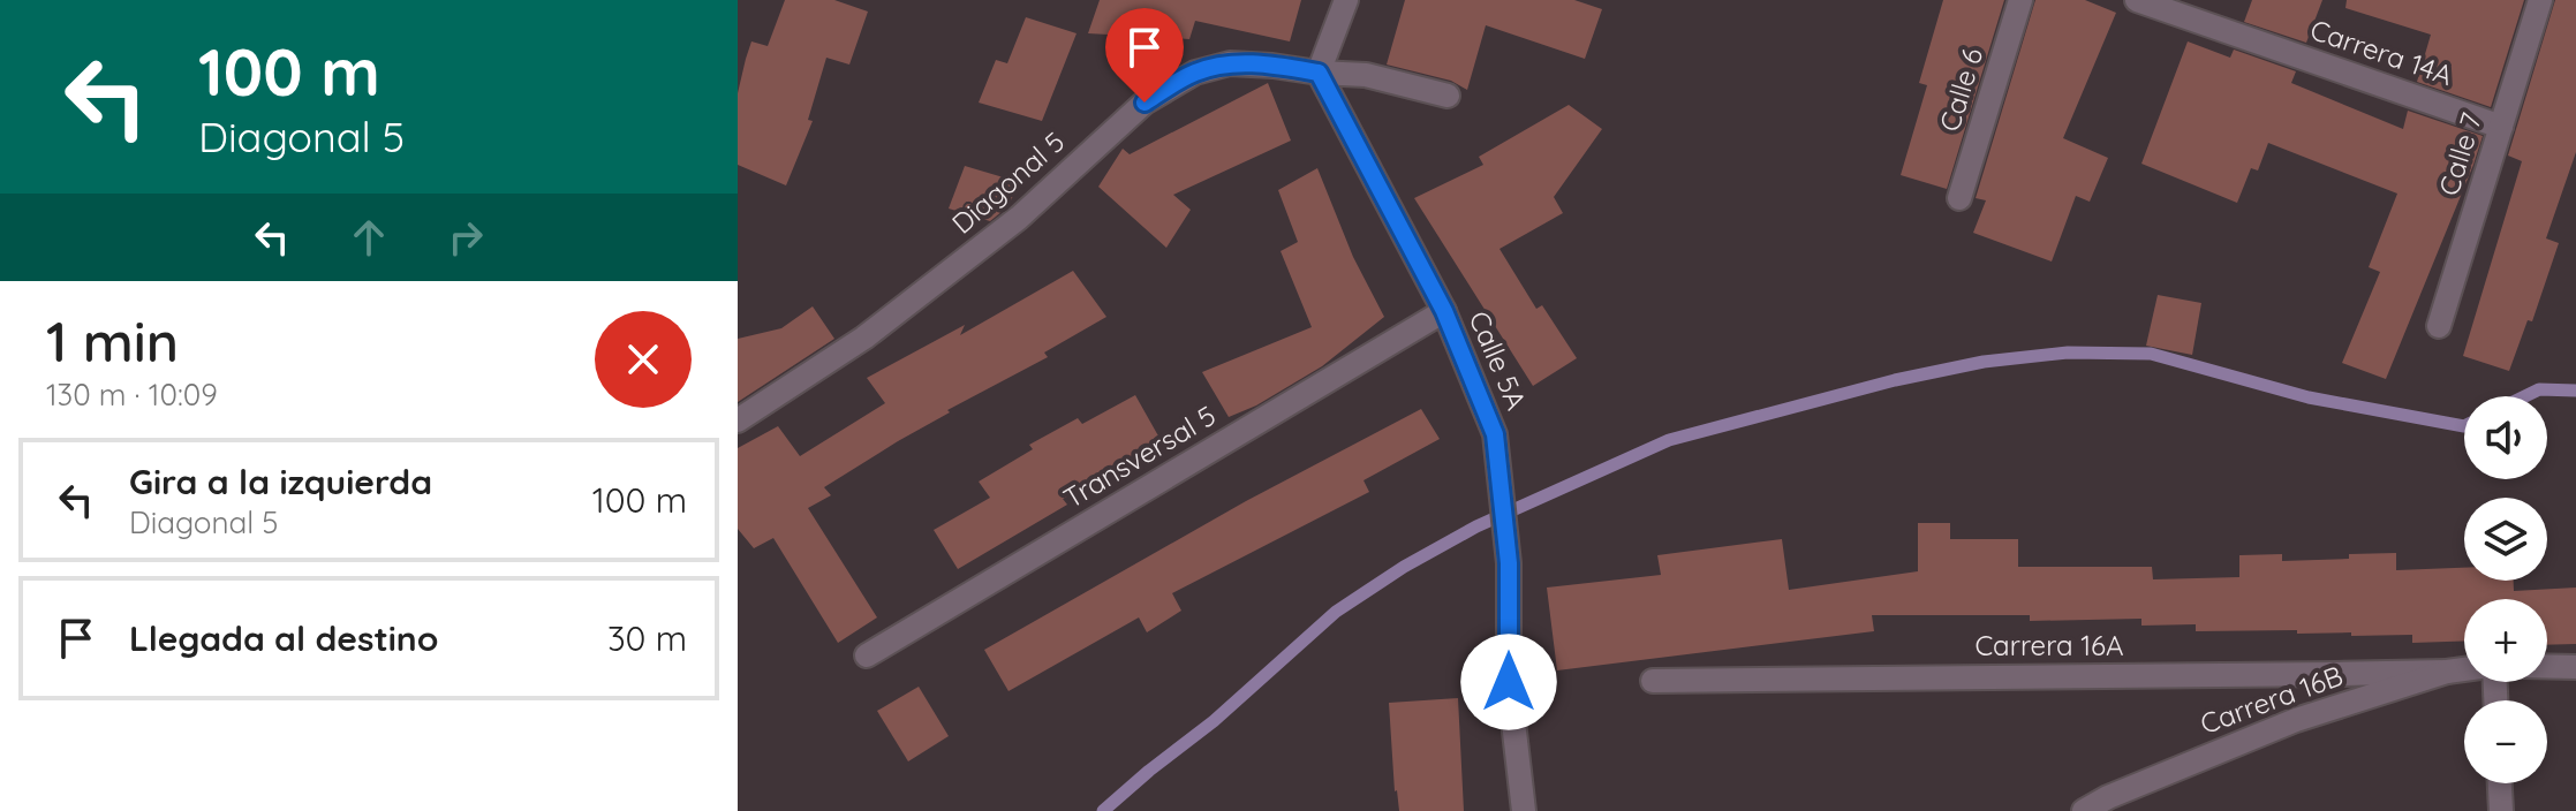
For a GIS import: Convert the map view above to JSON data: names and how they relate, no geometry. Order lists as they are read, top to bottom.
{
  "streets": {
    "street": [
      "Carrera 14A",
      "Calle 6",
      "Calle 7",
      "Diagonal 5",
      "Calle 5A",
      "Transversal 5",
      "Carrera 16A",
      "Carrera 16B"
    ]
  },
  "crossings": [
    ["Carrera 14A", "Calle 7"],
    ["Diagonal 5", "Calle 5A"],
    ["Calle 5A", "Transversal 5"],
    ["Carrera 16A", "Carrera 16B"]
  ],
  "page": {
    "turn": ["100 m", "Diagonal 5"],
    "heading": ["1 min", "130 m · 10:09"],
    "map_buttons": ["+", "−"],
    "list": [
      {
        "name": "Gira a la izquierda",
        "note": "Diagonal 5",
        "value": "100 m"
      },
      {
        "name": "Llegada al destino",
        "value": "30 m"
      }
    ]
  }
}
